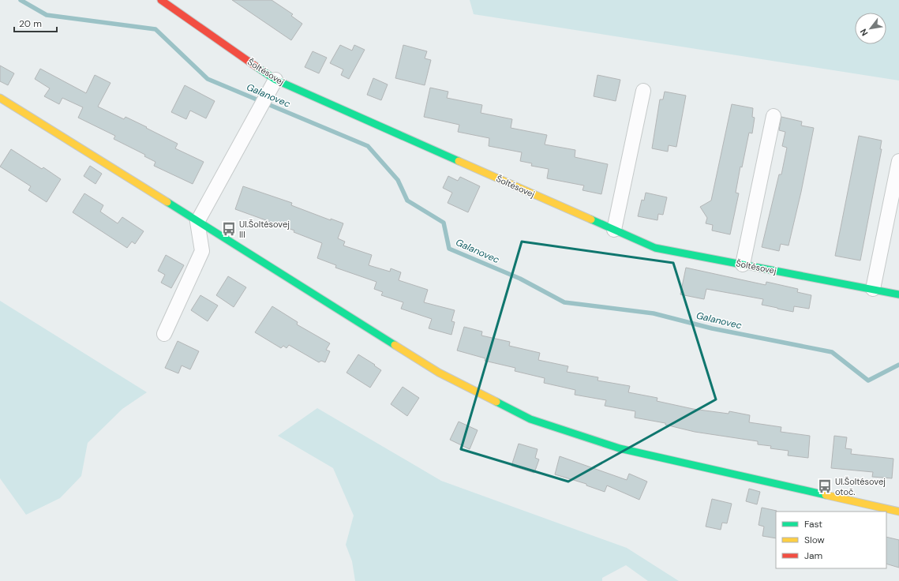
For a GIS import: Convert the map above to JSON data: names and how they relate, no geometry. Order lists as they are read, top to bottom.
{
  "streets": {
    "street": ["Šoltésovej"]
  },
  "water": ["Galanovec"],
  "places": {
    "bus stop": ["Ul.Šoltésovej III", "Ul.Šoltésovej otoč."]
  },
  "legend": ["Fast", "Slow", "Jam"],
  "scale_bar": "20 m",
  "north": "bottom left"
}
